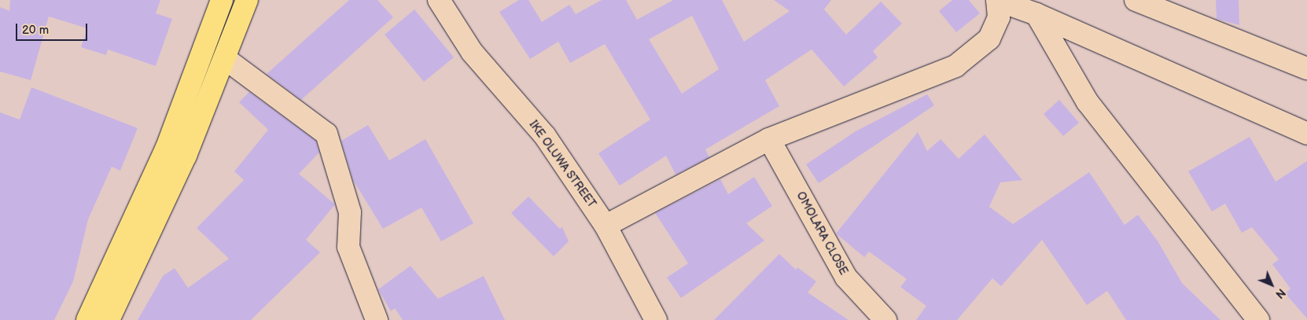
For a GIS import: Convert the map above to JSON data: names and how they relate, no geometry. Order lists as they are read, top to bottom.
{
  "streets": {
    "street": ["IKE OLUWA STREET", "OMOLARA CLOSE"]
  },
  "scale_bar": "20 m",
  "north": "bottom right"
}
